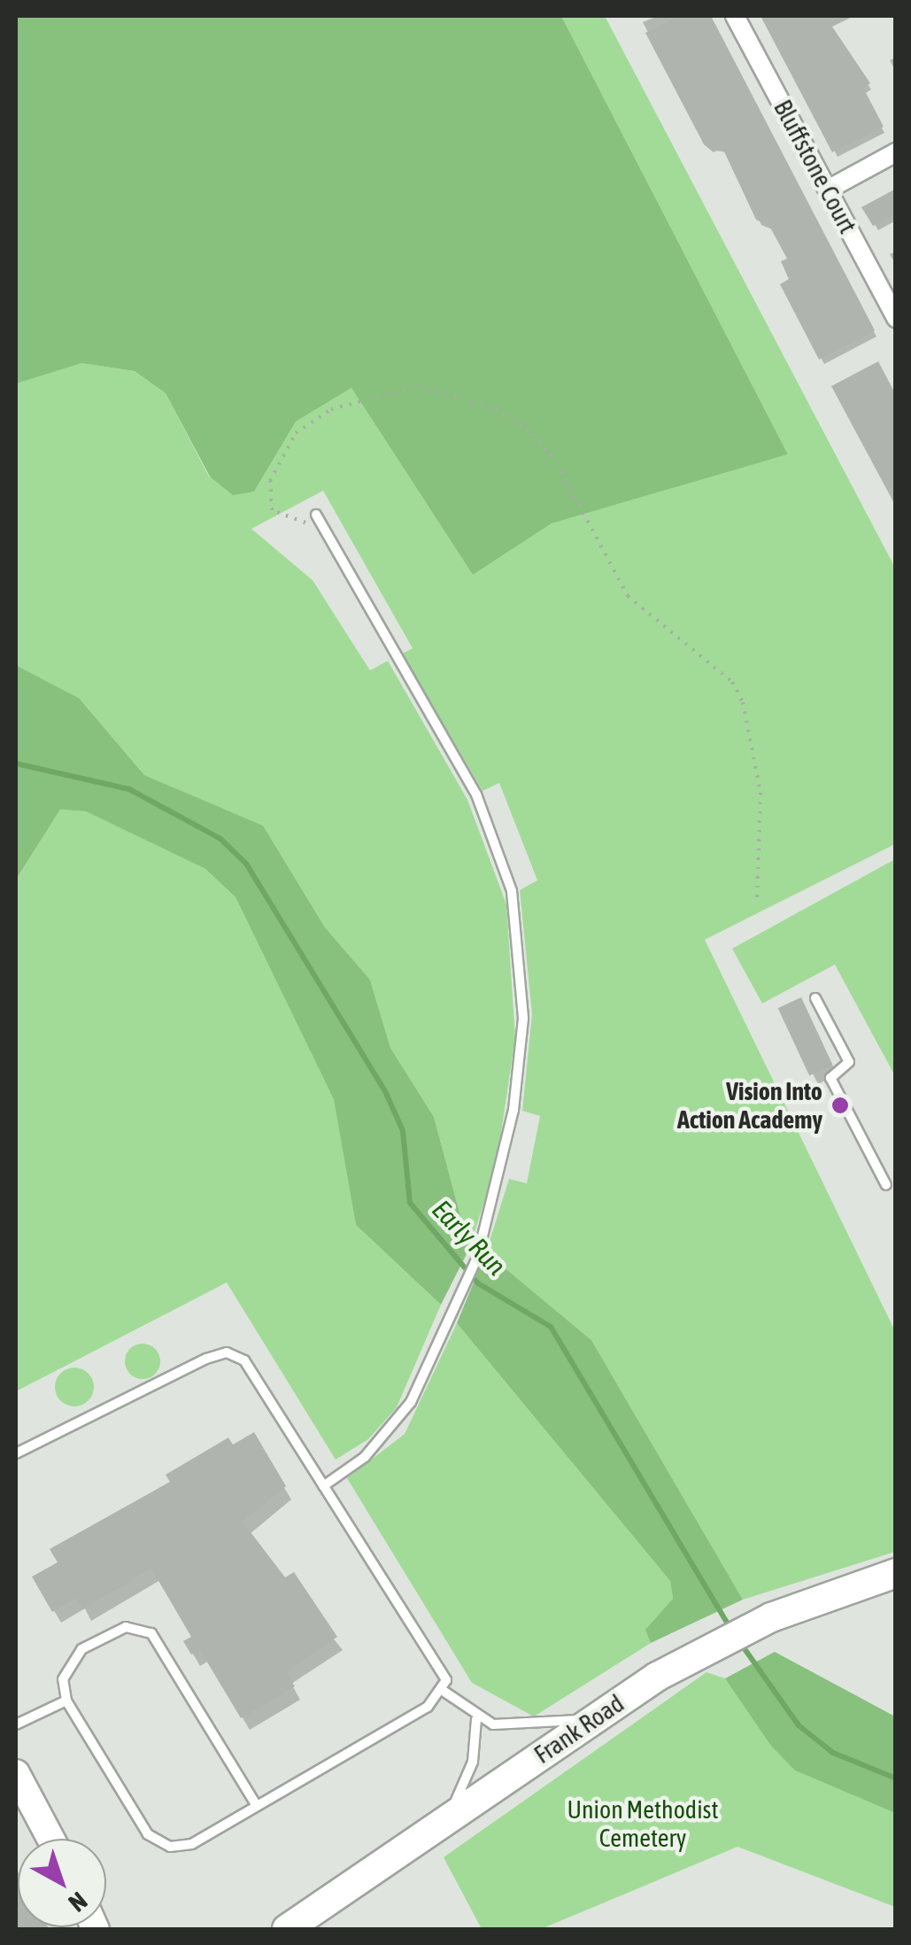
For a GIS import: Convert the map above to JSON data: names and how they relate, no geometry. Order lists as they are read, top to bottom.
{
  "streets": {
    "main road": ["Frank Road"],
    "street": ["Bluffstone Court"]
  },
  "water": ["Early Run"],
  "parks": ["Union Methodist Cemetery"],
  "places": ["Vision Into Action Academy"],
  "north": "bottom right"
}
